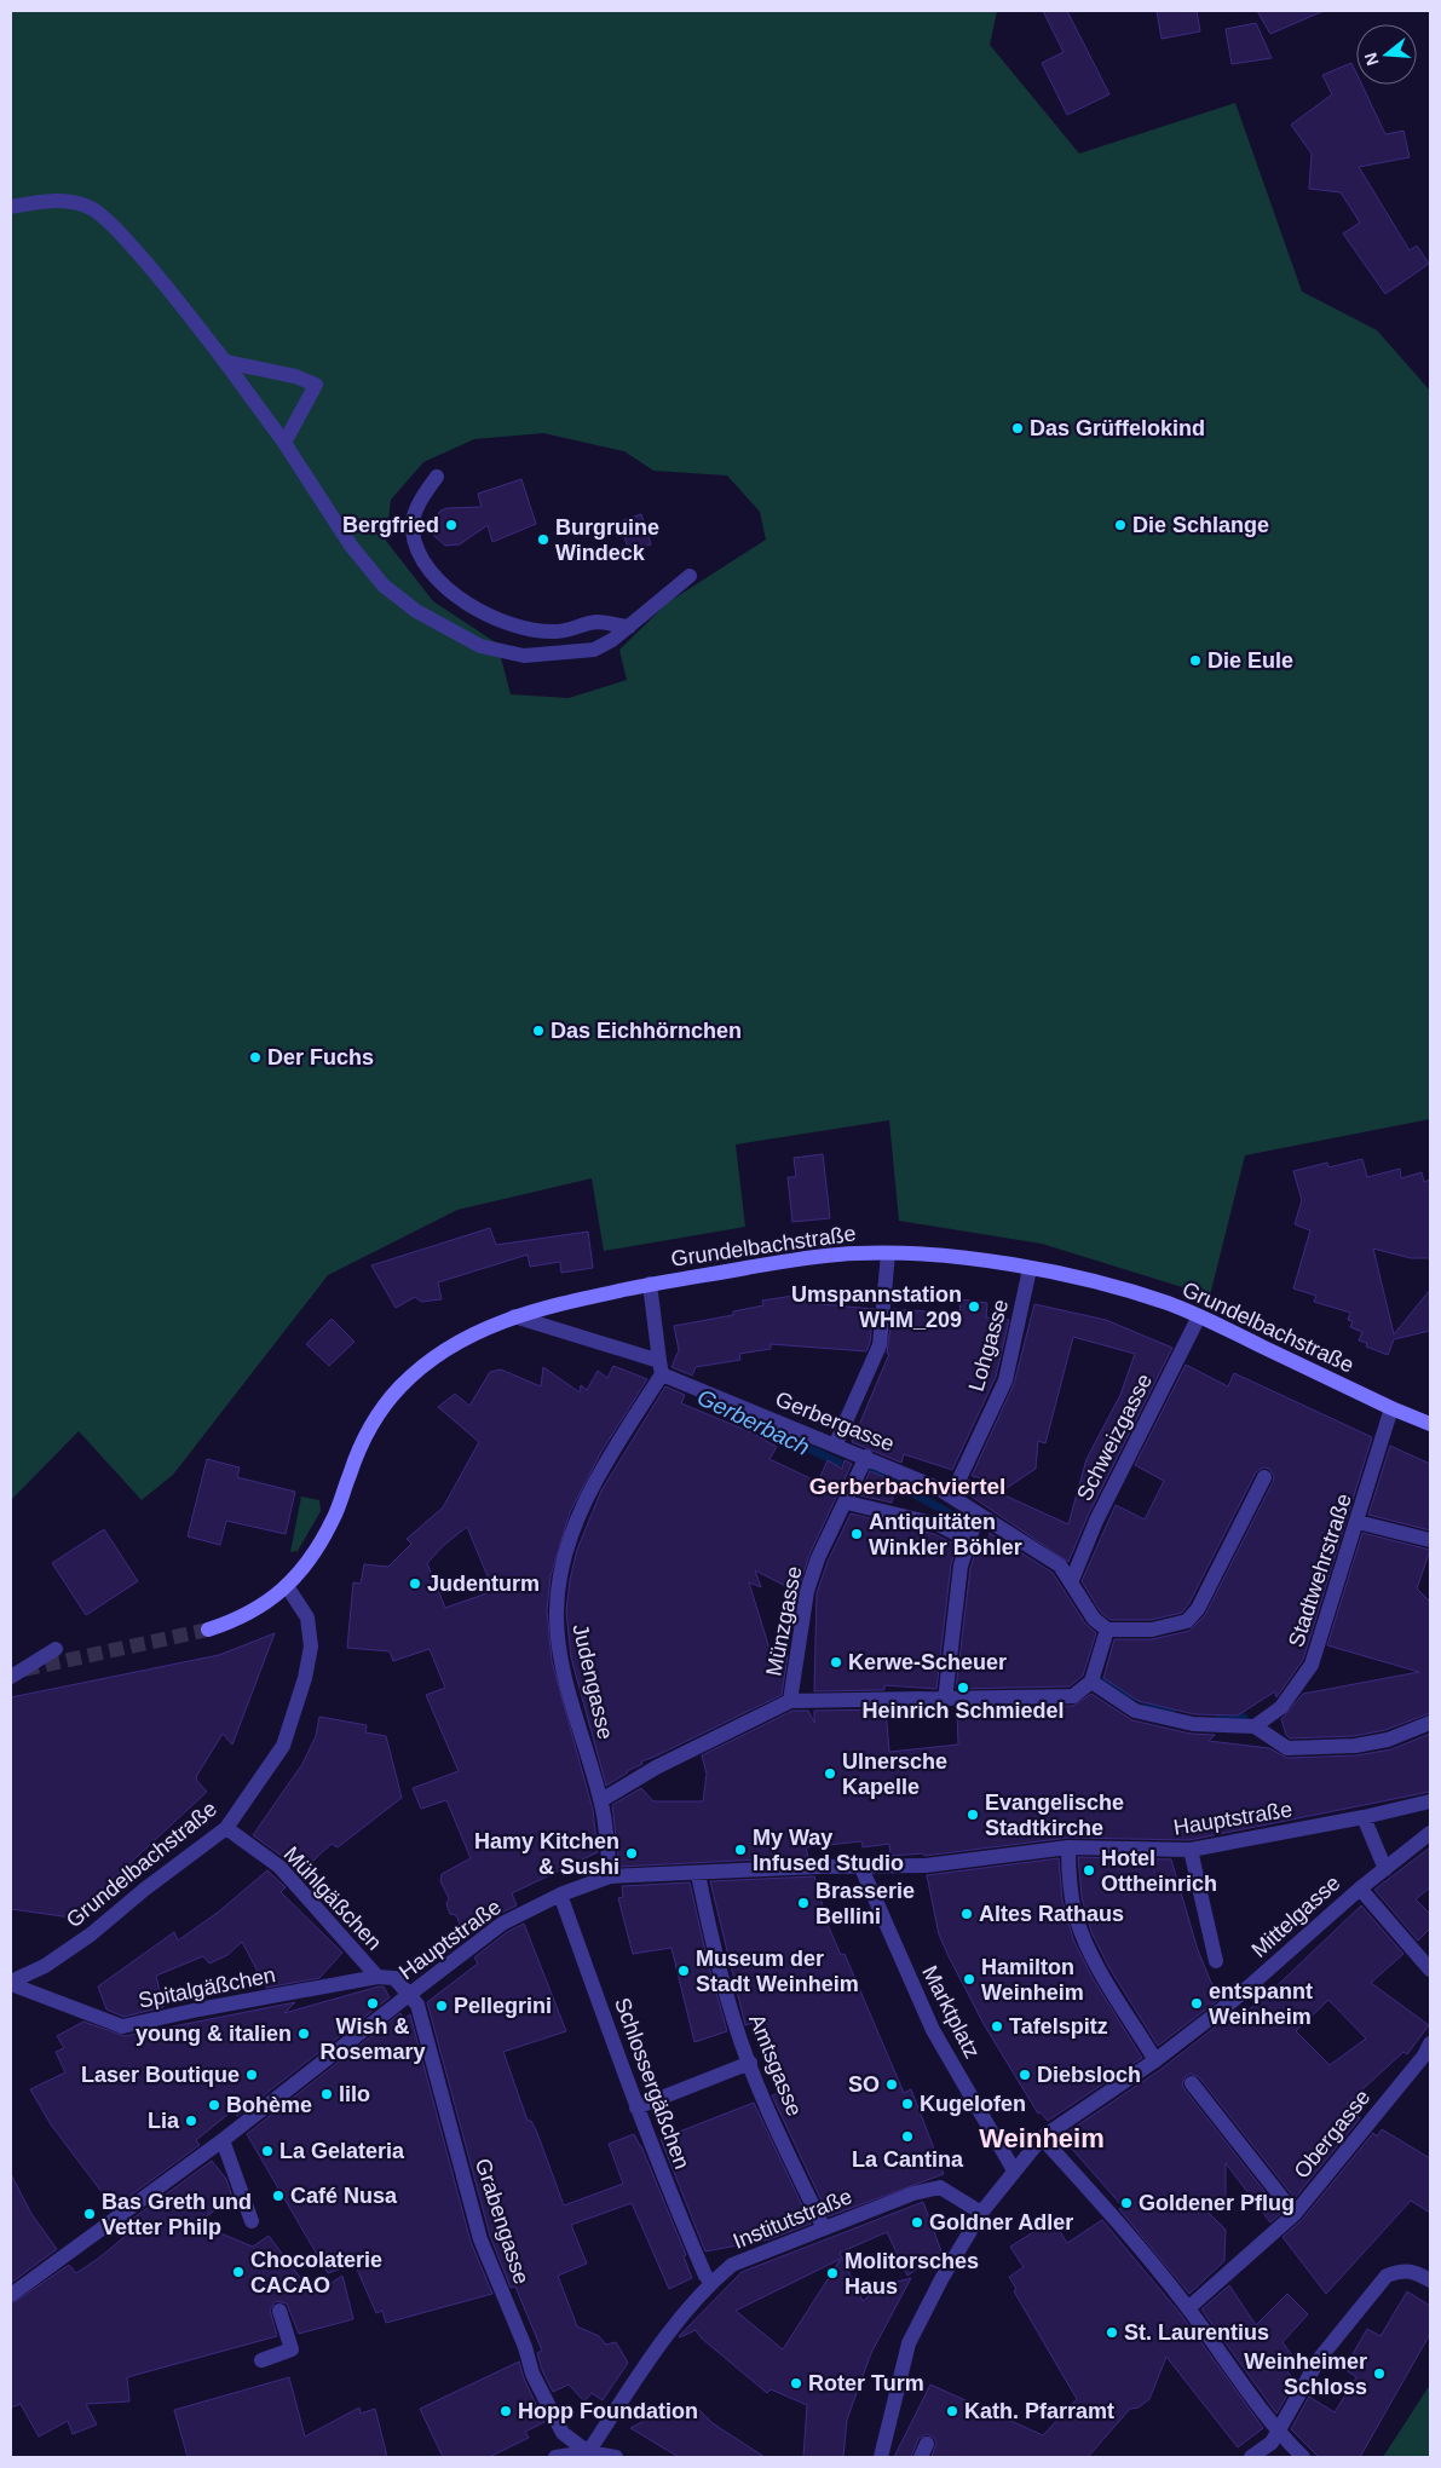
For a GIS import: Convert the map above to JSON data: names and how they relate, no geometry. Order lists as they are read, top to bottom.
{
  "streets": {
    "main road": ["Grundelbachstraße"],
    "street": [
      "Lohgasse",
      "Gerbergasse",
      "Schweizgasse",
      "Stadtwehrstraße",
      "Münzgasse",
      "Judengasse",
      "Hauptstraße",
      "Mühlgäßchen",
      "Mittelgasse",
      "Spitalgäßchen",
      "Marktplatz",
      "Amtsgasse",
      "Schlossergäßchen",
      "Obergasse",
      "Institutstraße",
      "Grabengasse"
    ]
  },
  "crossings": [
    ["Grundelbachstraße", "Lohgasse"],
    ["Grundelbachstraße", "Gerbergasse"],
    ["Grundelbachstraße", "Schweizgasse"],
    ["Grundelbachstraße", "Stadtwehrstraße"],
    ["Grundelbachstraße", "Mühlgäßchen"],
    ["Grundelbachstraße", "Spitalgäßchen"],
    ["Lohgasse", "Gerbergasse"],
    ["Gerbergasse", "Schweizgasse"],
    ["Gerbergasse", "Münzgasse"],
    ["Gerbergasse", "Judengasse"],
    ["Münzgasse", "Judengasse"],
    ["Judengasse", "Hauptstraße"],
    ["Hauptstraße", "Marktplatz"],
    ["Hauptstraße", "Amtsgasse"],
    ["Hauptstraße", "Schlossergäßchen"],
    ["Hauptstraße", "Grabengasse"],
    ["Mühlgäßchen", "Spitalgäßchen"],
    ["Mittelgasse", "Marktplatz"],
    ["Mittelgasse", "Institutstraße"],
    ["Amtsgasse", "Institutstraße"],
    ["Schlossergäßchen", "Institutstraße"],
    ["Institutstraße", "Grabengasse"]
  ],
  "districts": ["Gerberbachviertel", "Weinheim"],
  "water": ["Gerberbach"],
  "places": [
    "Das Grüffelokind",
    "Bergfried",
    "Die Schlange",
    "Burgruine Windeck",
    "Die Eule",
    "Das Eichhörnchen",
    "Der Fuchs",
    "Umspannstation WHM_209",
    "Antiquitäten Winkler Böhler",
    "Judenturm",
    "Kerwe-Scheuer",
    "Heinrich Schmiedel",
    "Ulnersche Kapelle",
    "Evangelische Stadtkirche",
    "My Way Infused Studio",
    "Hamy Kitchen & Sushi",
    "Hotel Ottheinrich",
    "Brasserie Bellini",
    "Altes Rathaus",
    "Museum der Stadt Weinheim",
    "Hamilton Weinheim",
    "Wish & Rosemary",
    "entspannt Weinheim",
    "Pellegrini",
    "Tafelspitz",
    "young & italien",
    "Laser Boutique",
    "Diebsloch",
    "SO",
    "lilo",
    "Kugelofen",
    "Bohème",
    "Lia",
    "La Cantina",
    "La Gelateria",
    "Café Nusa",
    "Goldener Pflug",
    "Bas Greth und Vetter Philp",
    "Goldner Adler",
    "Chocolaterie CACAO",
    "Molitorsches Haus",
    "St. Laurentius",
    "Weinheimer Schloss",
    "Roter Turm",
    "Hopp Foundation",
    "Kath. Pfarramt"
  ],
  "north": "left"
}
